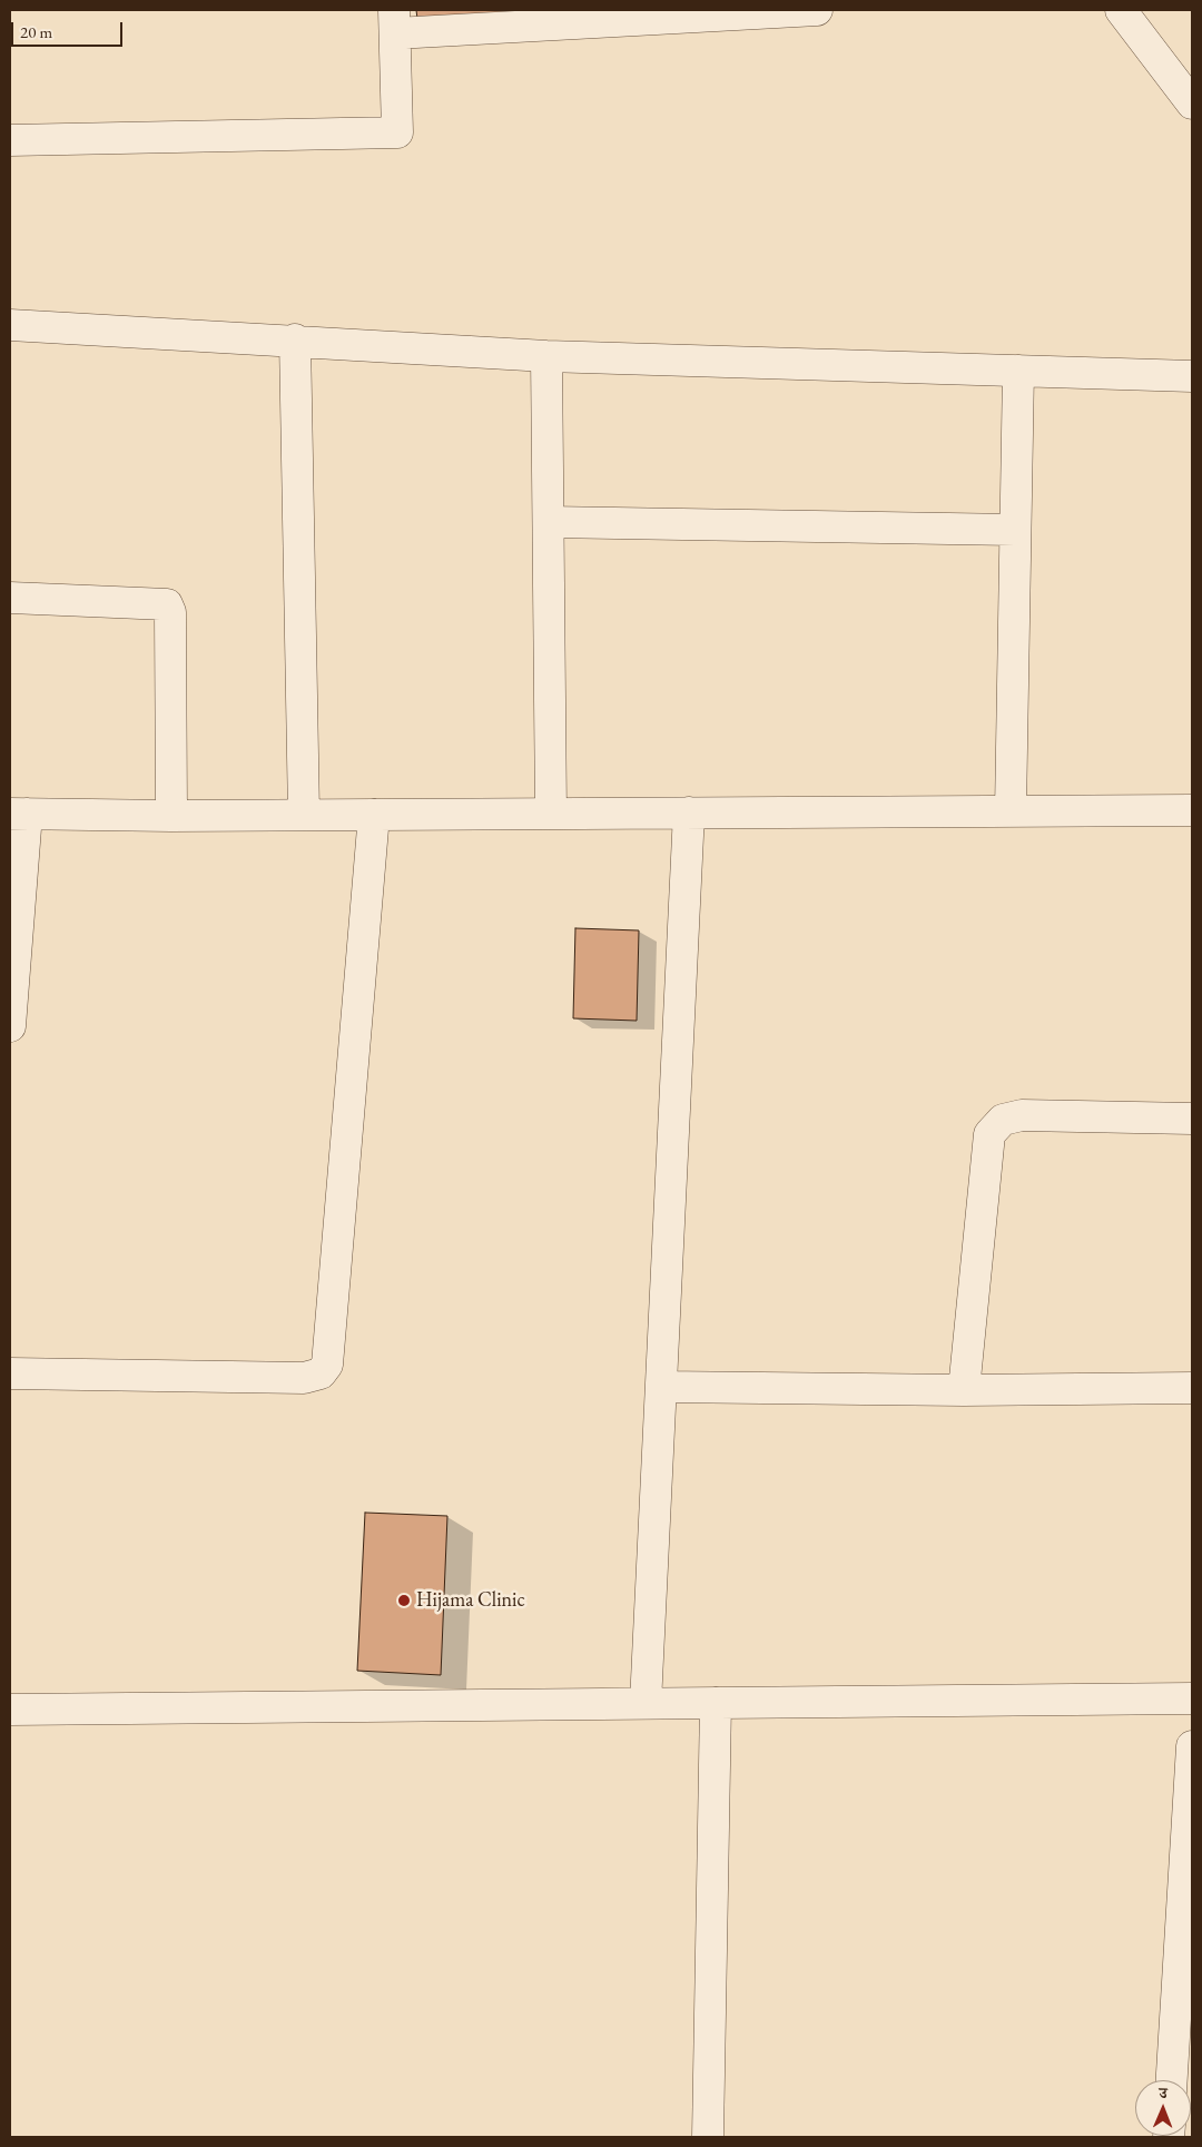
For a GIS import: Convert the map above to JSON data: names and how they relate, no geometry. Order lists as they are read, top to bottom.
{
  "places": ["Hijama Clinic"],
  "scale_bar": "20 m",
  "north": "top"
}
